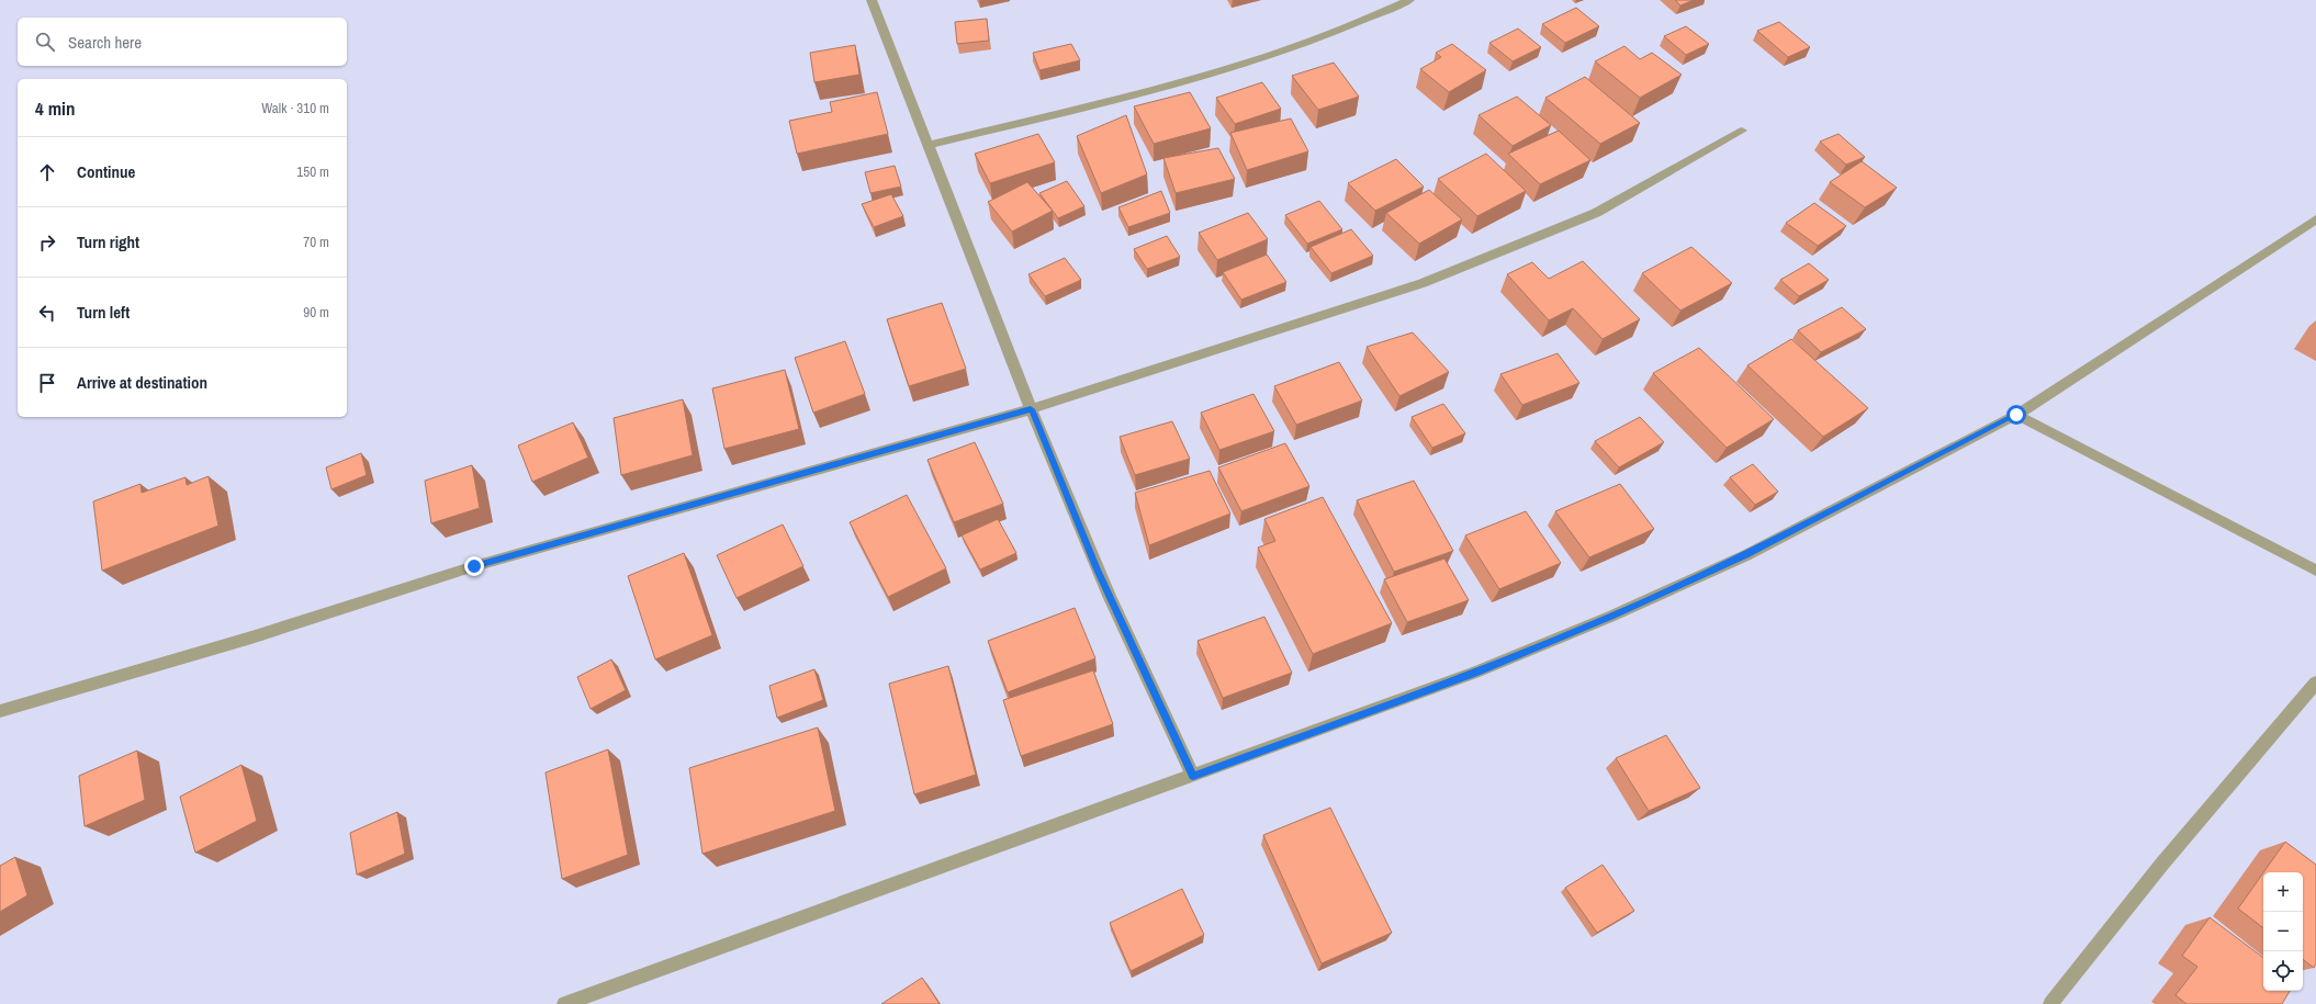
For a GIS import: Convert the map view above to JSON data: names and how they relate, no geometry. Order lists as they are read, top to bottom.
{
  "page": {
    "search": "Search here",
    "heading": ["4 min", "Walk · 310 m"],
    "list": [
      ["Continue", "150 m"],
      ["Turn right", "70 m"],
      ["Turn left", "90 m"],
      "Arrive at destination"
    ],
    "map_buttons": ["+", "−"]
  }
}
